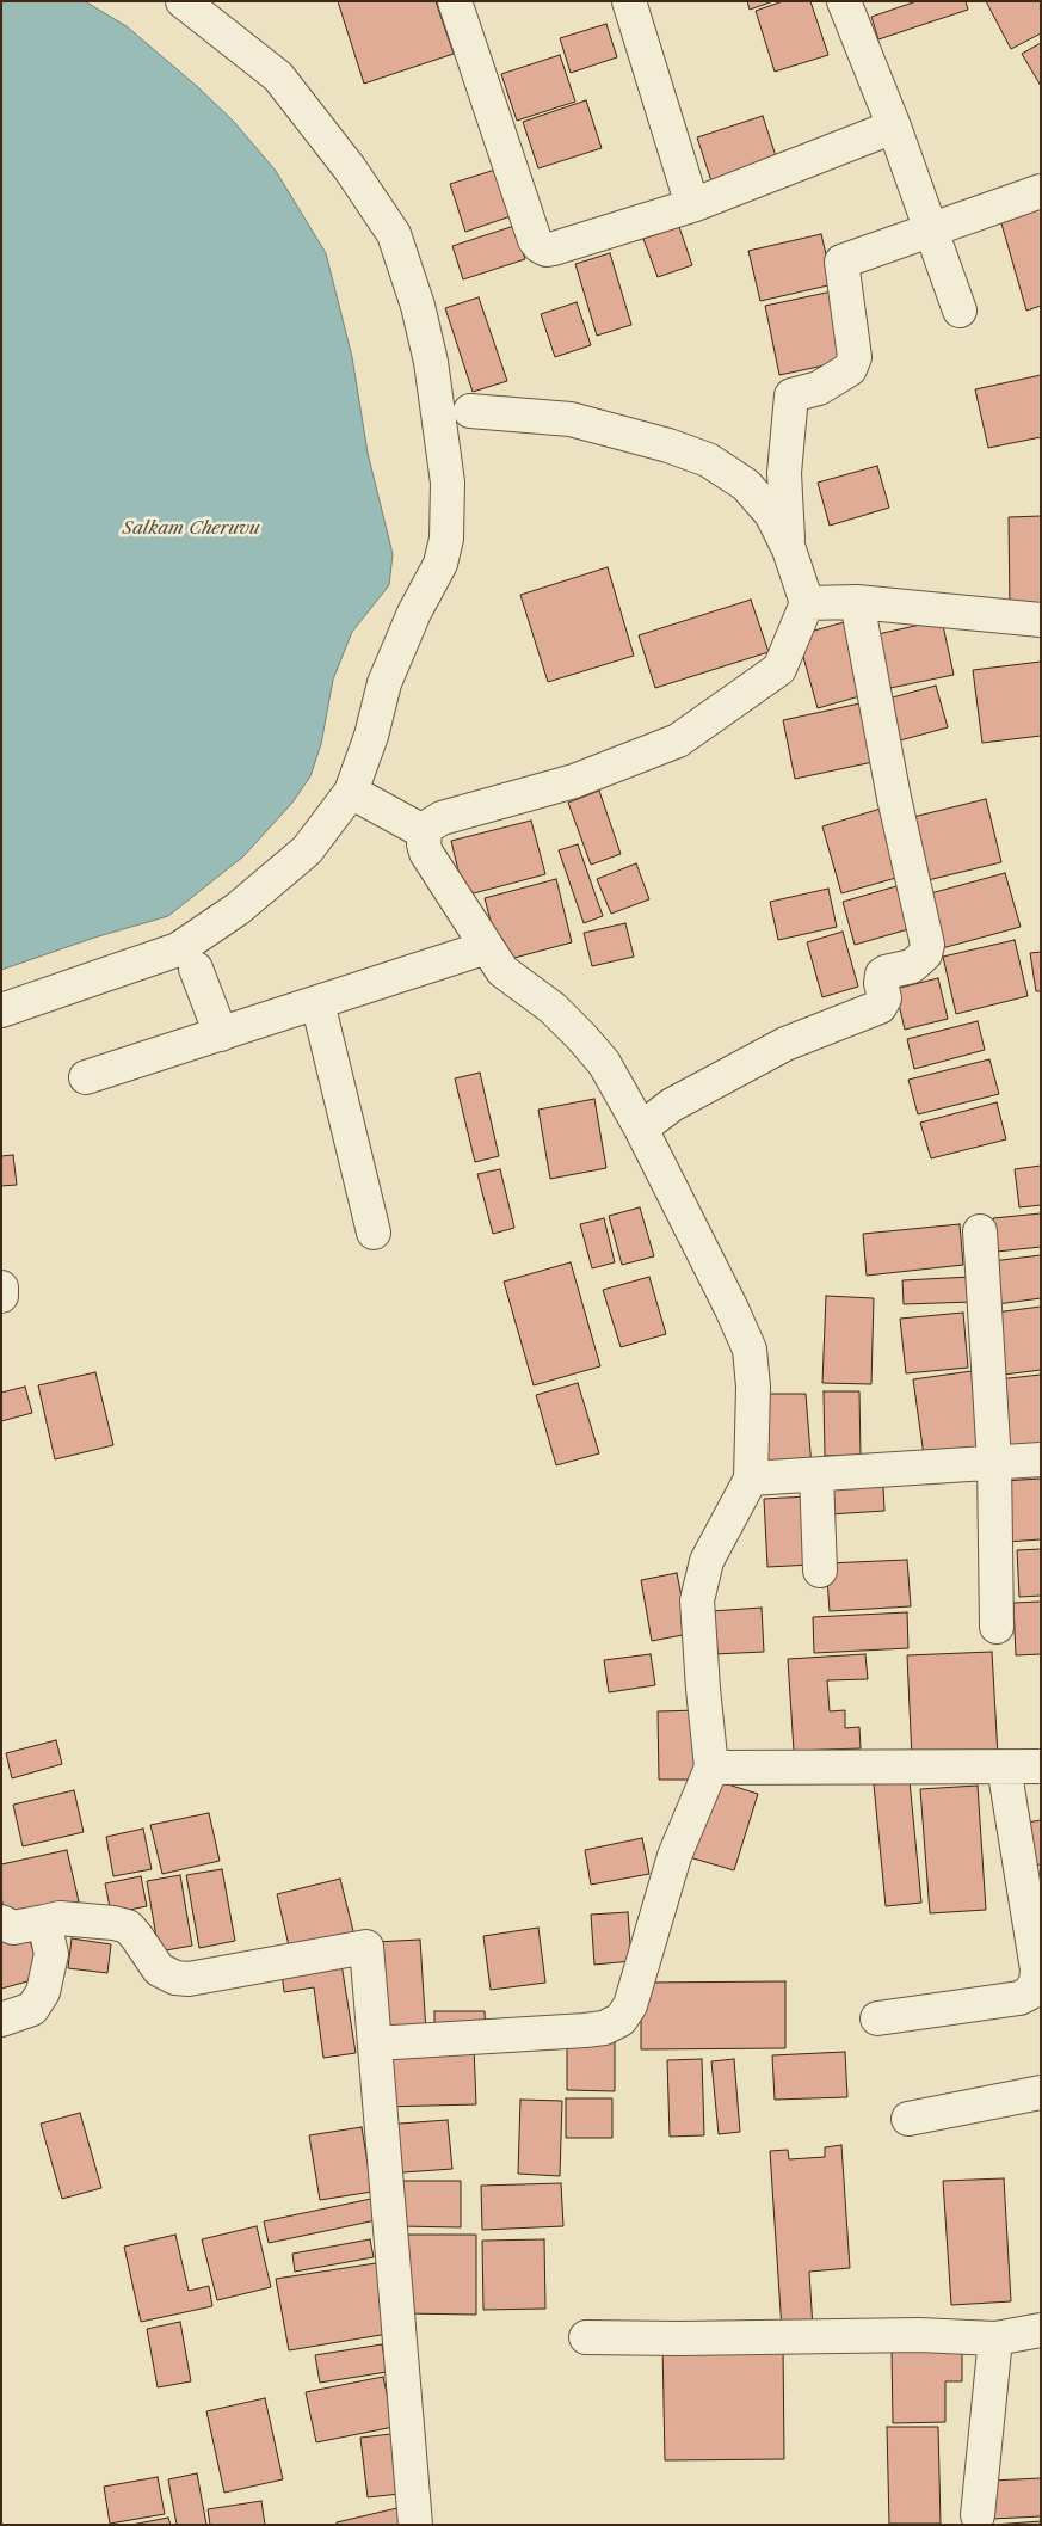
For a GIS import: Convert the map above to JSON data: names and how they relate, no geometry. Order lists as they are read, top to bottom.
{
  "water": ["Salkam Cheruvu"]
}
